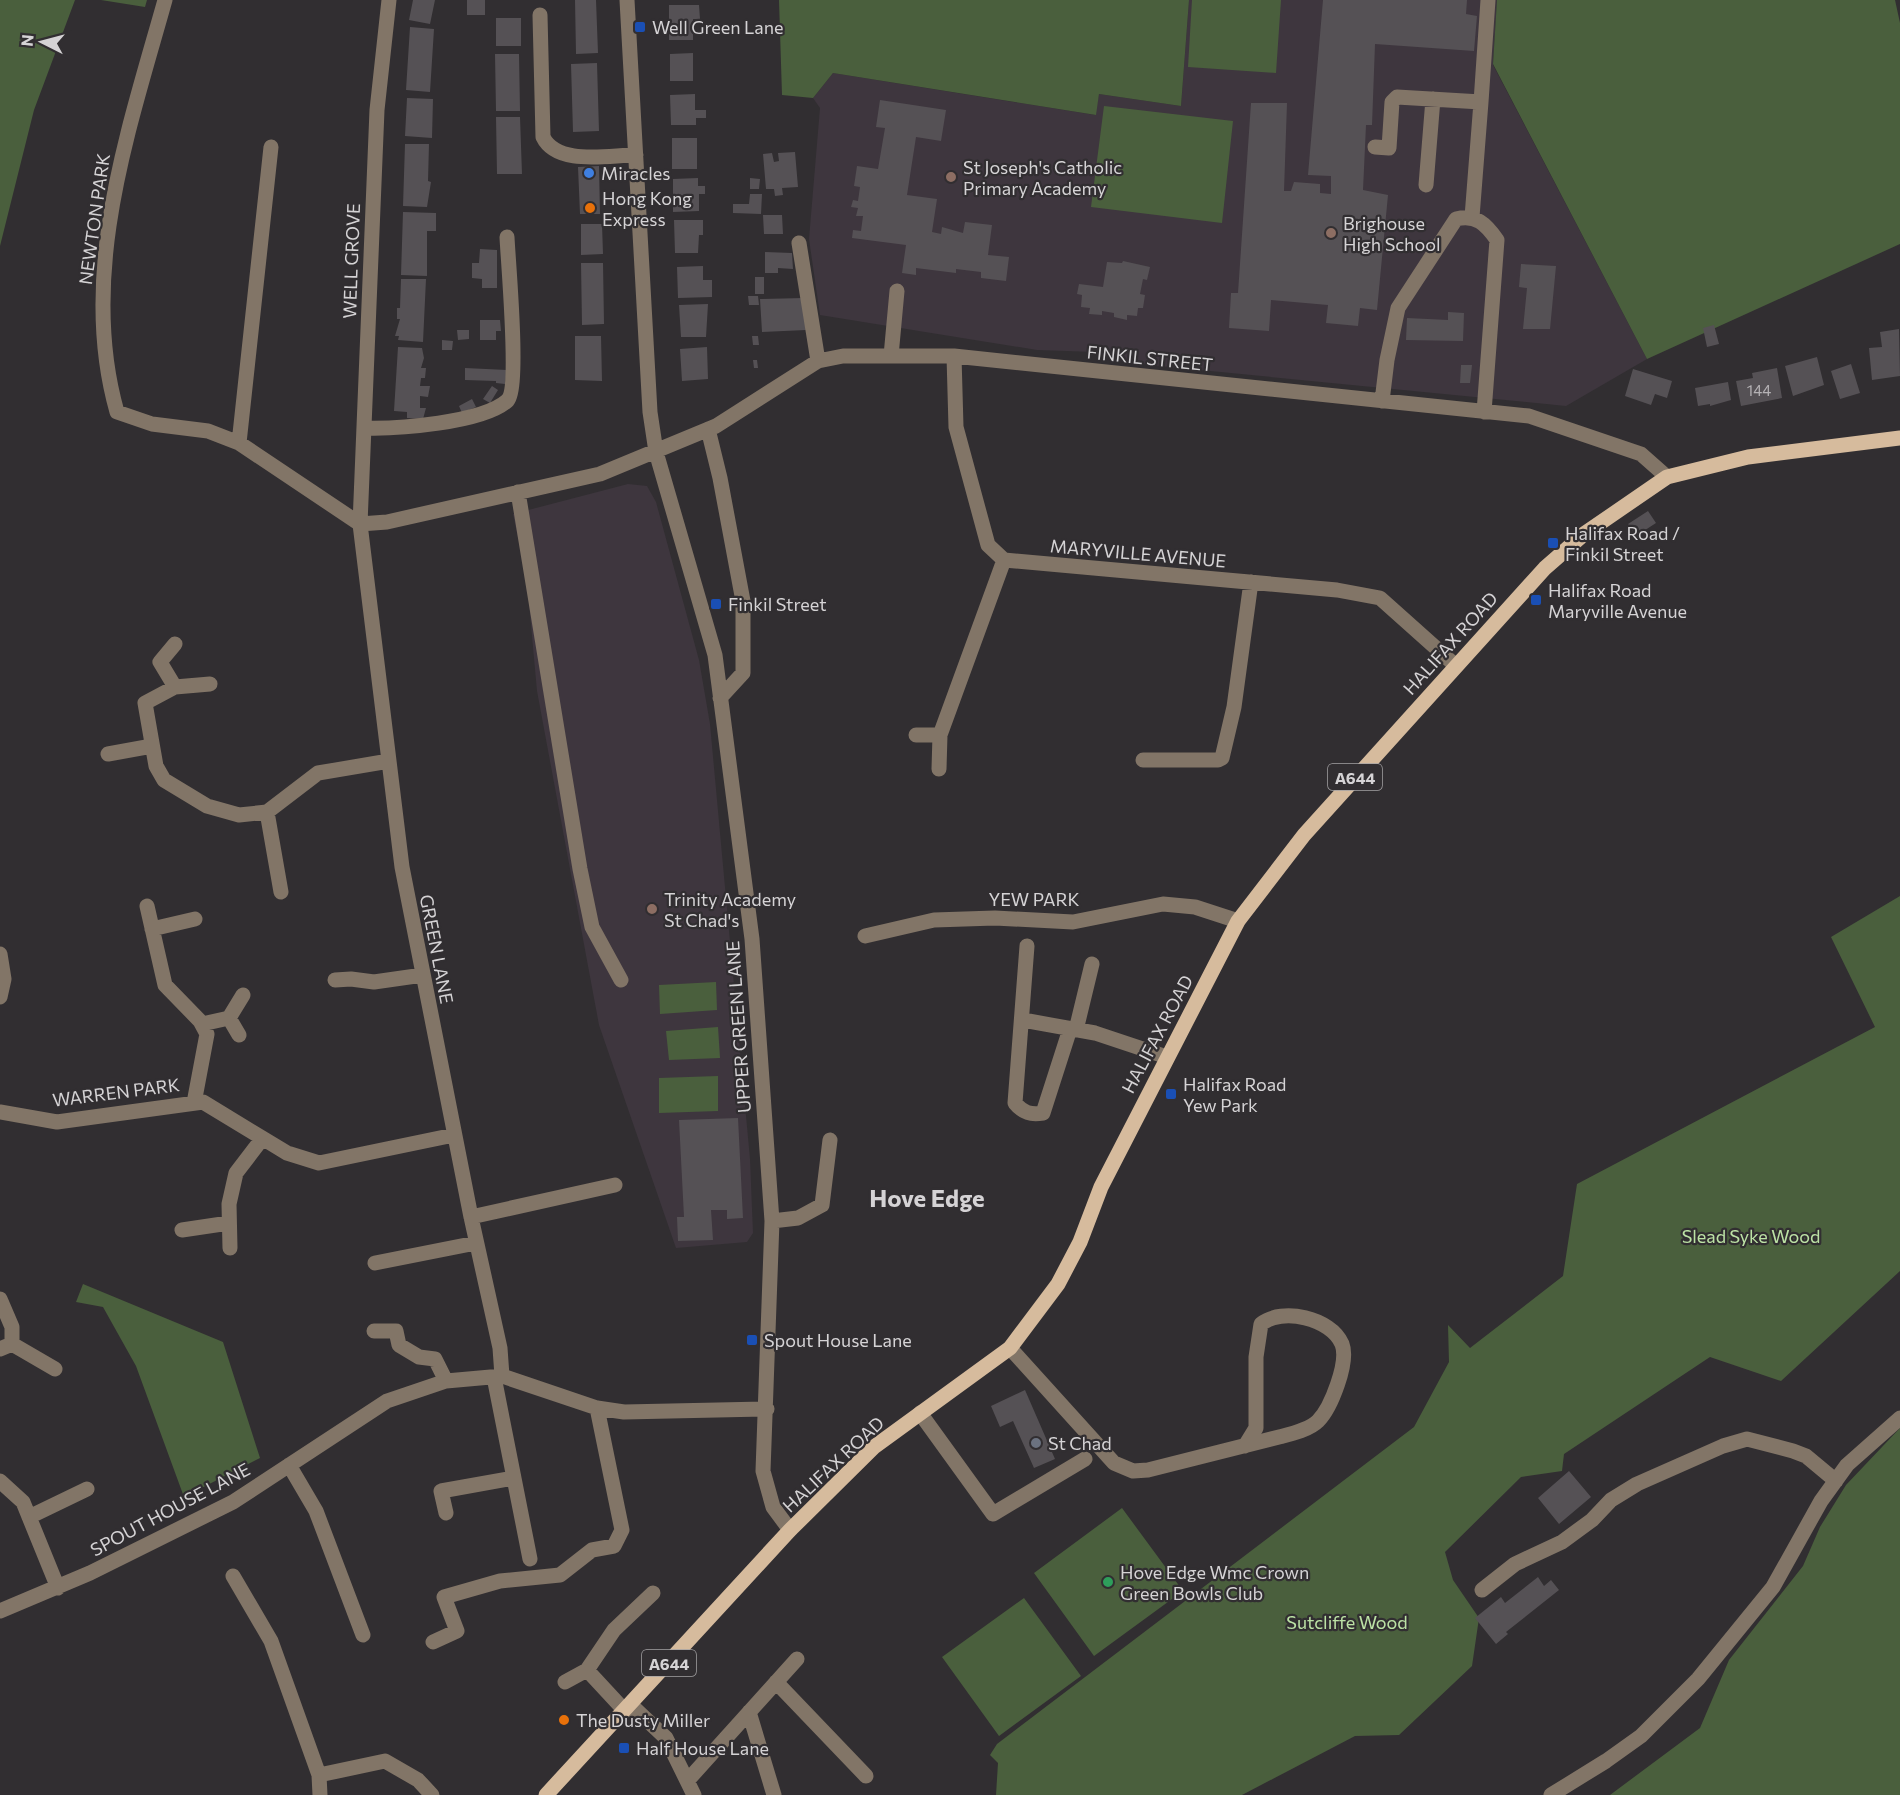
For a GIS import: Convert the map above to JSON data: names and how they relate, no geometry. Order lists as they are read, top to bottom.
{
  "streets": {
    "main road": ["HALIFAX ROAD", "A644"],
    "street": [
      "NEWTON PARK",
      "WELL GROVE",
      "FINKIL STREET",
      "MARYVILLE AVENUE",
      "YEW PARK",
      "GREEN LANE",
      "UPPER GREEN LANE",
      "WARREN PARK",
      "SPOUT HOUSE LANE"
    ]
  },
  "crossings": [
    ["WELL GROVE", "FINKIL STREET"],
    ["WELL GROVE", "GREEN LANE"],
    ["FINKIL STREET", "HALIFAX ROAD"],
    ["FINKIL STREET", "GREEN LANE"],
    ["FINKIL STREET", "UPPER GREEN LANE"],
    ["MARYVILLE AVENUE", "HALIFAX ROAD"],
    ["HALIFAX ROAD", "YEW PARK"],
    ["HALIFAX ROAD", "UPPER GREEN LANE"],
    ["GREEN LANE", "WARREN PARK"],
    ["GREEN LANE", "SPOUT HOUSE LANE"],
    ["UPPER GREEN LANE", "SPOUT HOUSE LANE"]
  ],
  "districts": ["Hove Edge"],
  "parks": ["Slead Syke Wood", "Sutcliffe Wood"],
  "places": {
    "transit": [
      "Well Green Lane",
      "Halifax Road / Finkil Street",
      "Halifax Road Maryville Avenue",
      "Finkil Street",
      "Halifax Road Yew Park",
      "Spout House Lane",
      "Half House Lane"
    ],
    "other": [
      "Miracles",
      "St Joseph's Catholic Primary Academy",
      "Hong Kong Express",
      "Brighouse High School",
      "Trinity Academy St Chad's",
      "St Chad",
      "Hove Edge Wmc Crown Green Bowls Club",
      "The Dusty Miller"
    ]
  },
  "house_numbers": ["144"],
  "north": "left"
}
